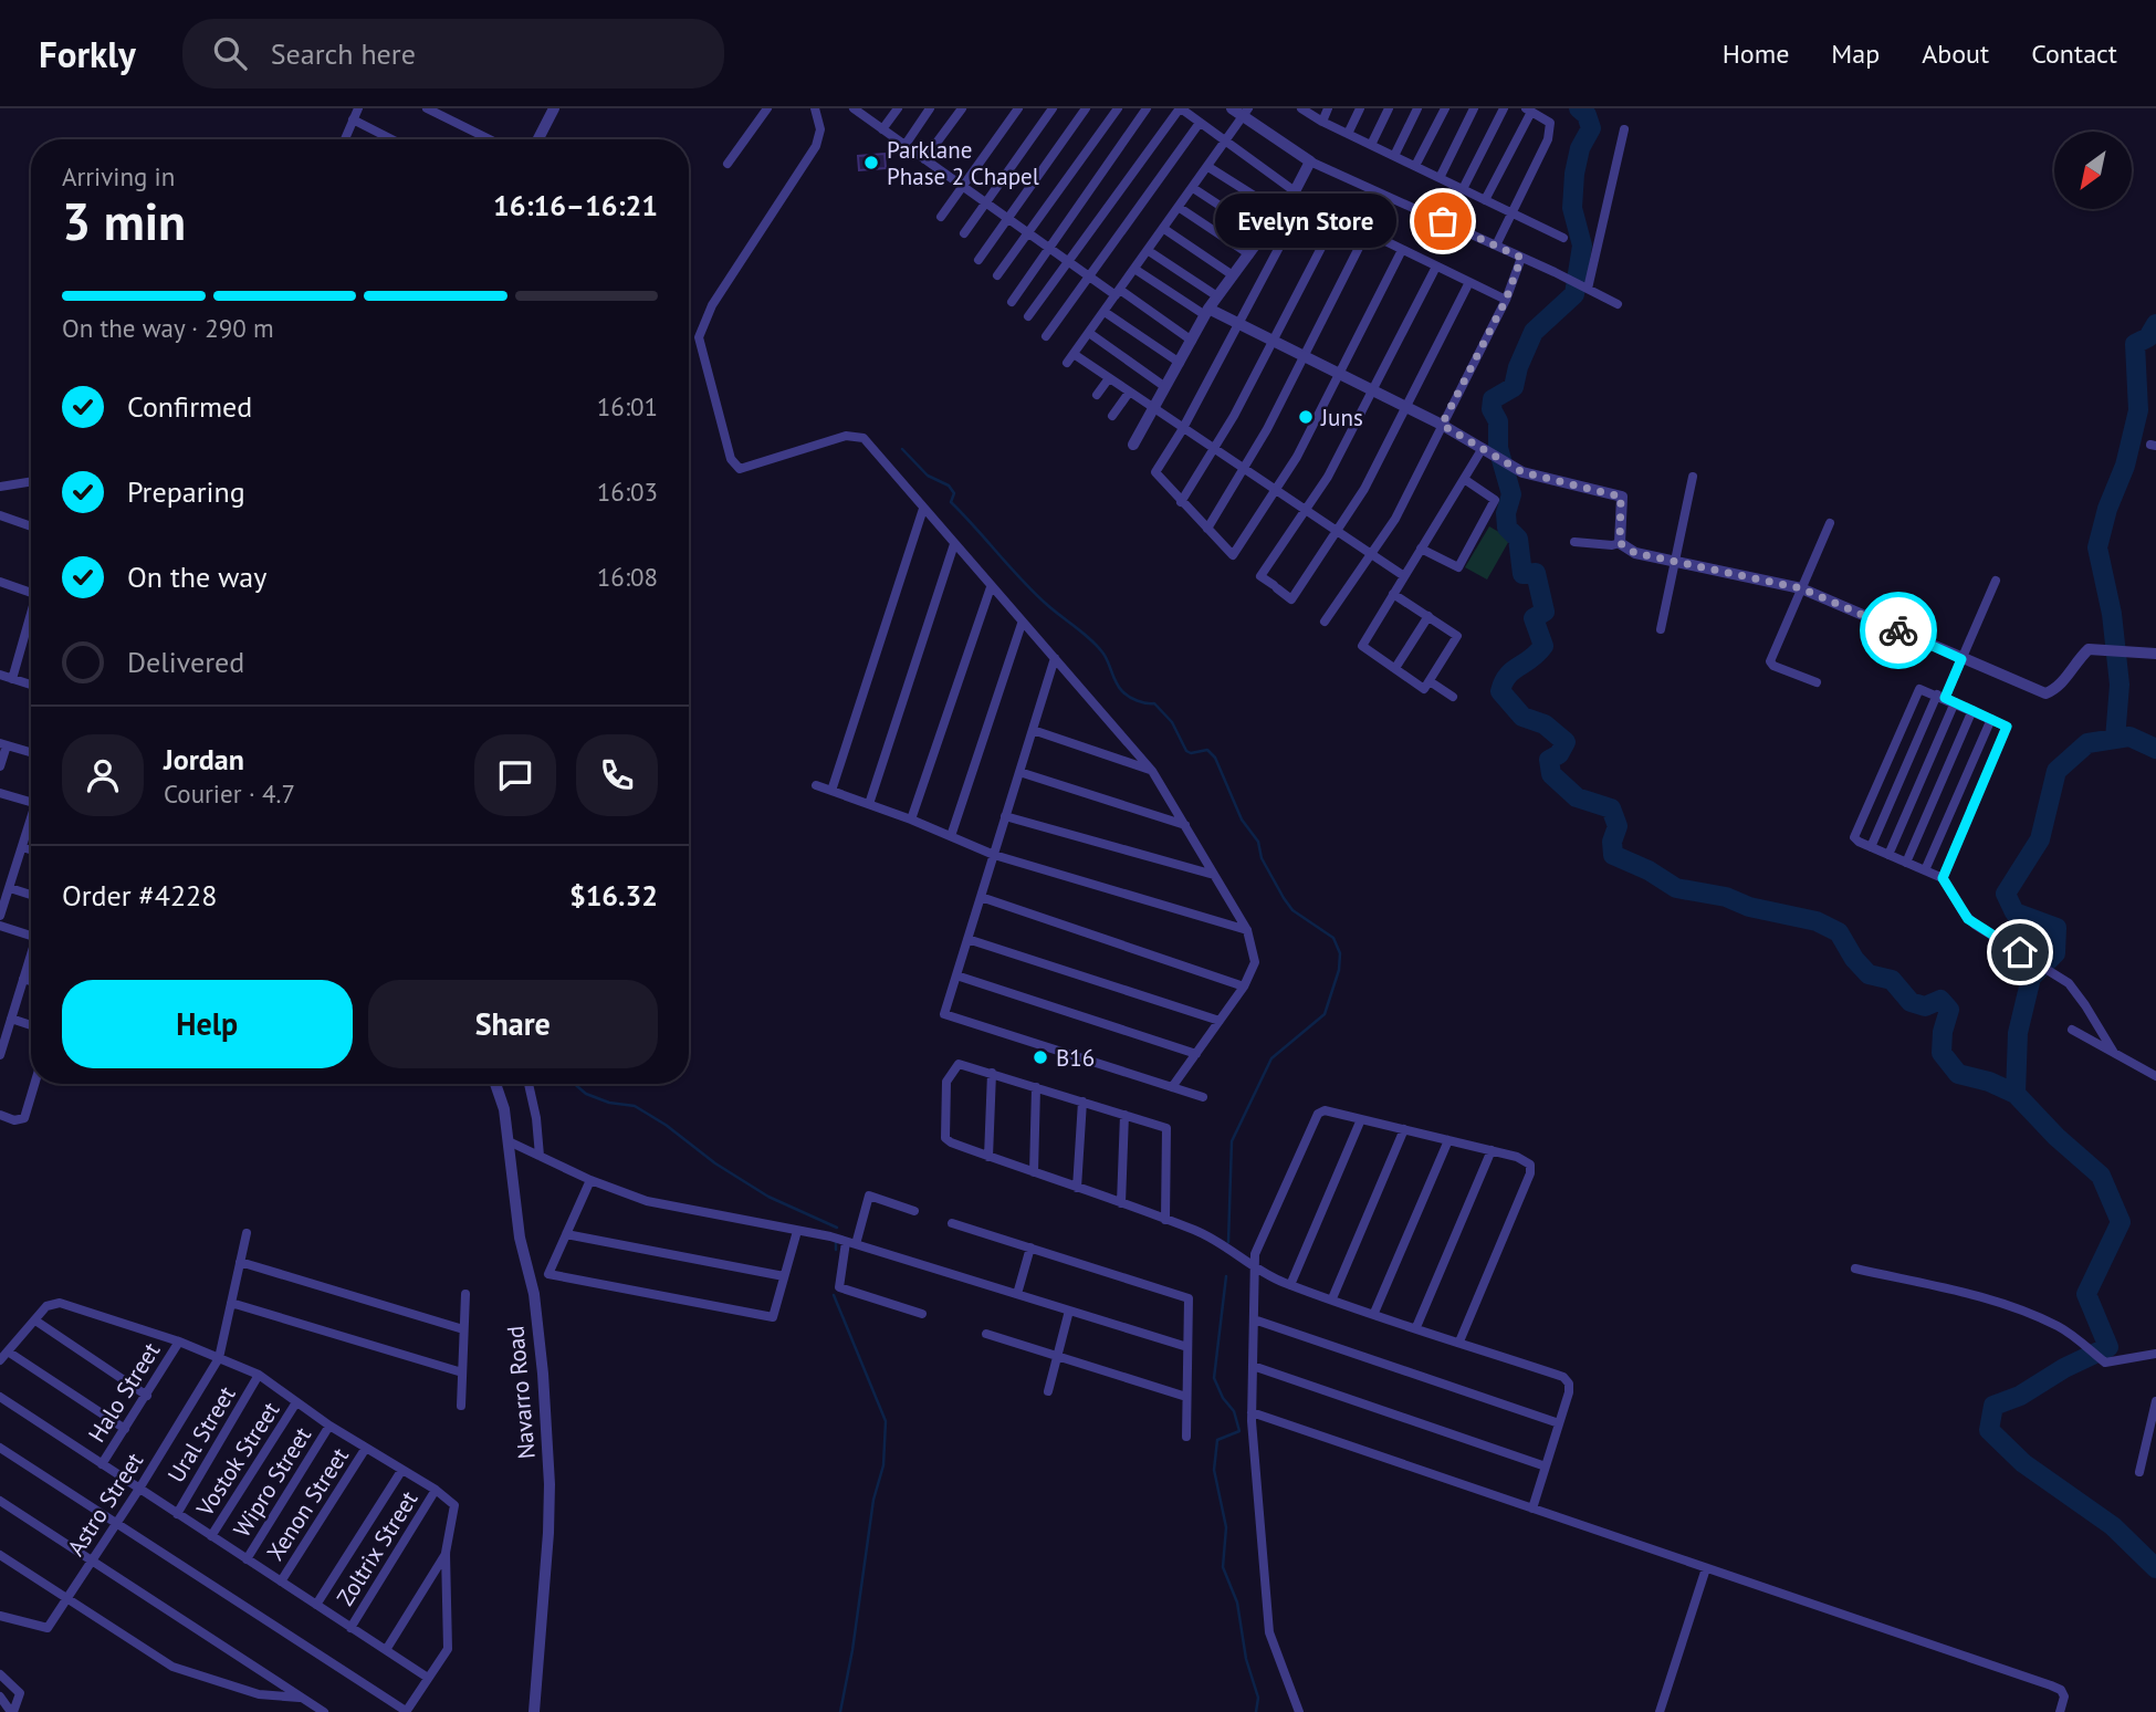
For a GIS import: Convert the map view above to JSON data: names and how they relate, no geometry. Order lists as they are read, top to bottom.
{
  "streets": {
    "street": [
      "Halo Street",
      "Navarro Road",
      "Ural Street",
      "Vostok Street",
      "Wipro Street",
      "Astro Street",
      "Xenon Street",
      "Zoltrix Street"
    ]
  },
  "places": [
    "Parklane Phase 2 Chapel",
    "Evelyn Store",
    "Juns",
    "B16"
  ],
  "north": "bottom left",
  "page": {
    "header": "Forkly",
    "search": "Search here",
    "nav": [
      "Home",
      "Map",
      "About",
      "Contact"
    ],
    "heading": ["3 min", "Arriving in", "16:16–16:21"],
    "panel": [
      "Jordan",
      "Courier · 4.7",
      "Order #4228",
      "$16.32"
    ],
    "bubble": "Evelyn Store",
    "bar": "On the way · 290 m",
    "list": [
      ["Confirmed", "16:01"],
      ["Preparing", "16:03"],
      ["On the way", "16:08"],
      "Delivered"
    ],
    "buttons": ["Help", "Share"]
  }
}
